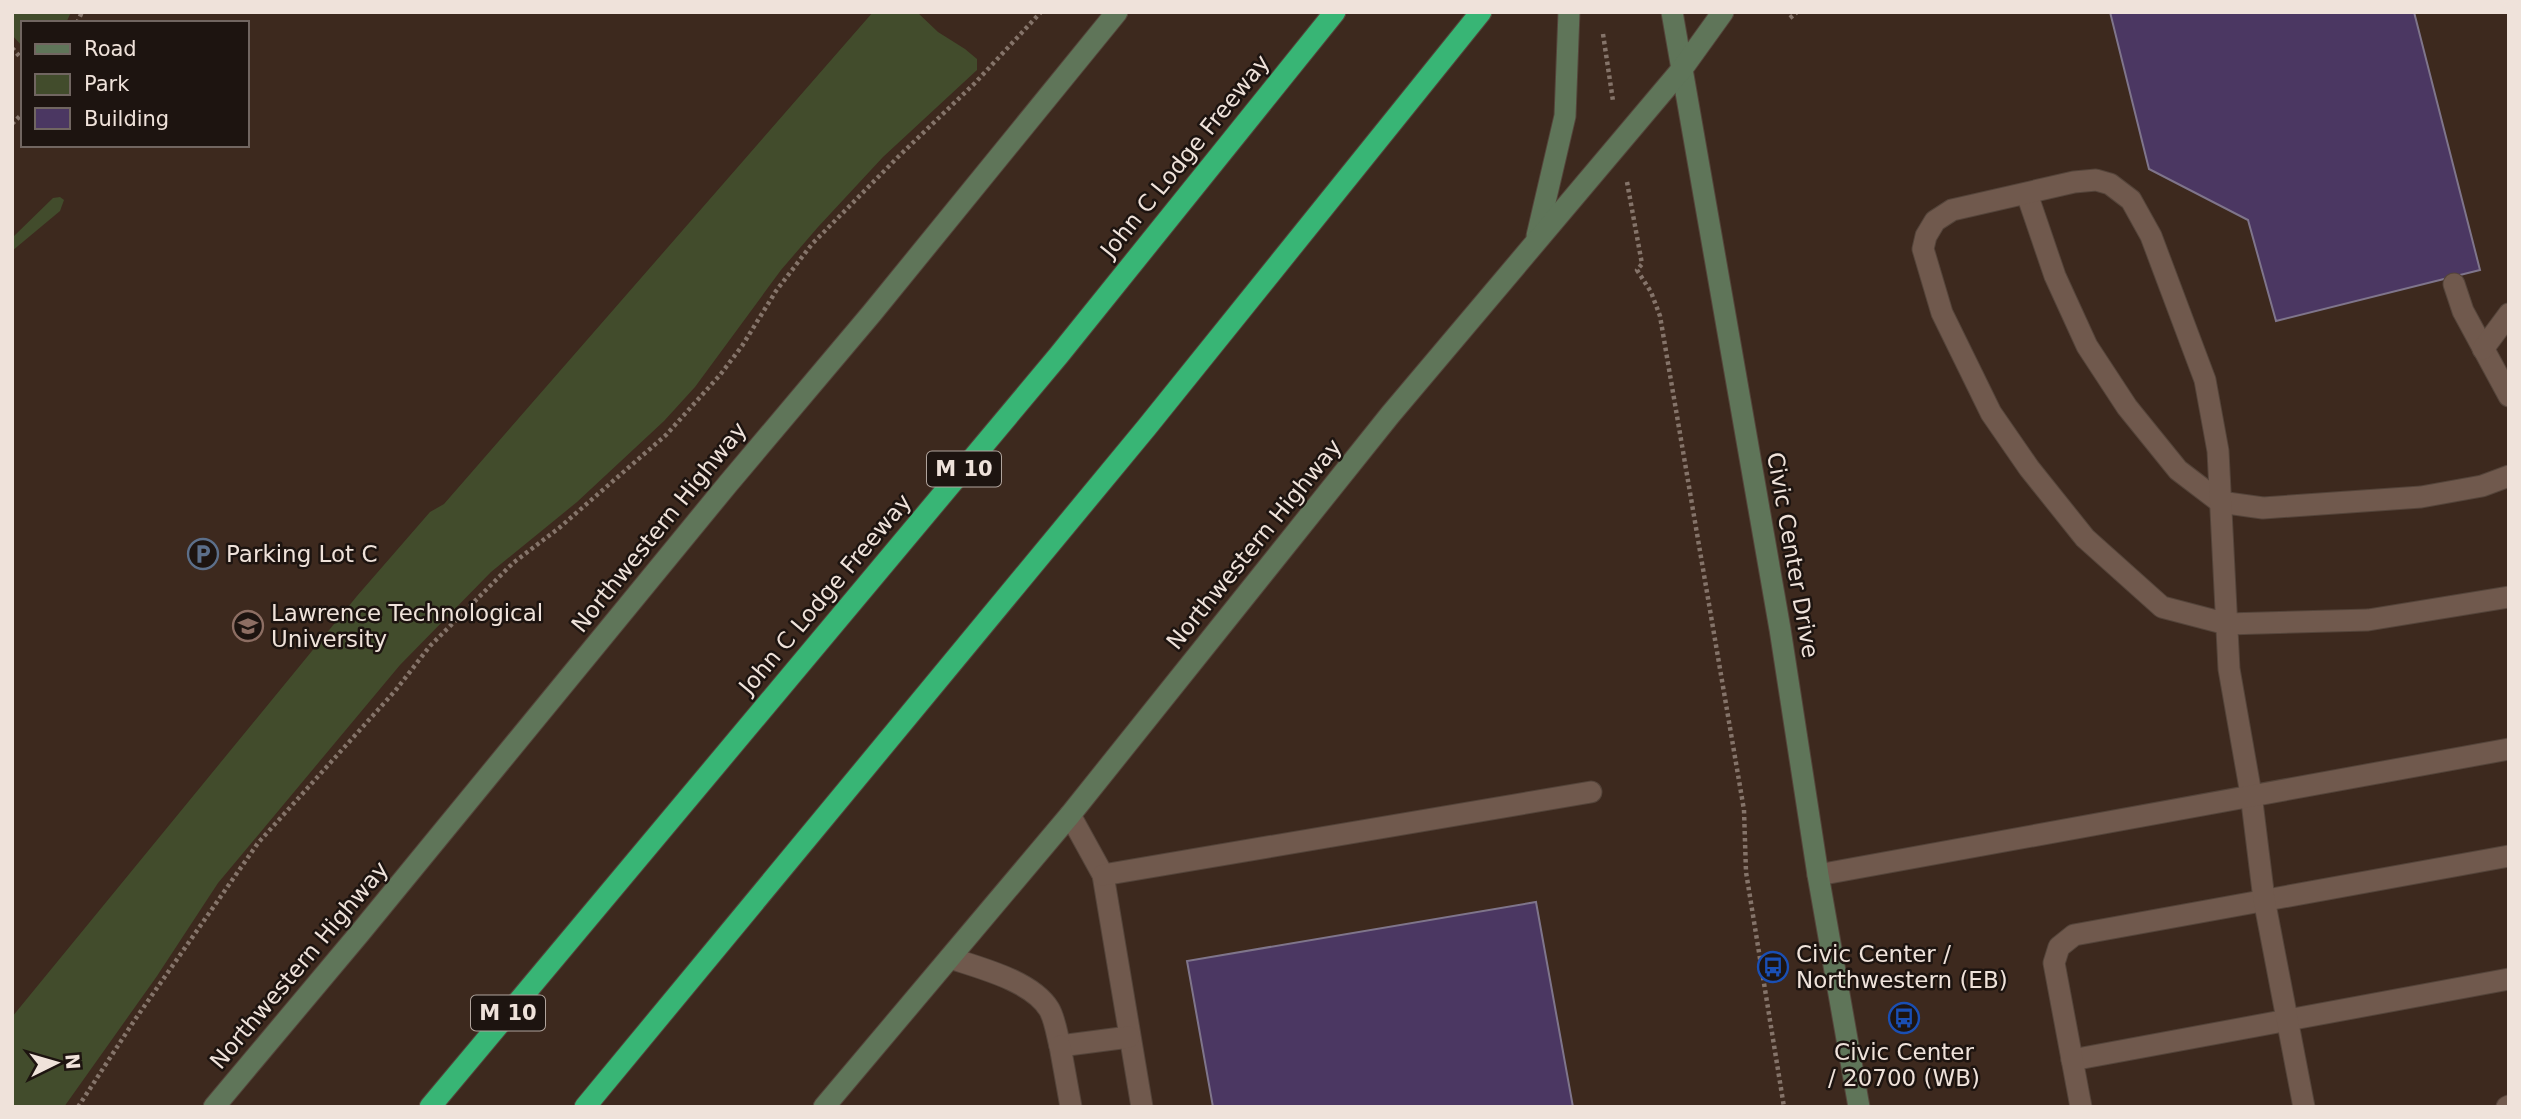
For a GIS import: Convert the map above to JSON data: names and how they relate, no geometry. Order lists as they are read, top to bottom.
{
  "streets": {
    "highway": ["John C Lodge Freeway", "M 10"],
    "main road": ["Northwestern Highway", "Civic Center Drive"]
  },
  "crossings": [
    ["Northwestern Highway", "Civic Center Drive"]
  ],
  "places": {
    "parking": ["Parking Lot C"],
    "school or university": ["Lawrence Technological University"],
    "bus stop": ["Civic Center / Northwestern (EB)", "Civic Center / 20700 (WB)"]
  },
  "legend": ["Road", "Park", "Building"],
  "north": "right"
}
